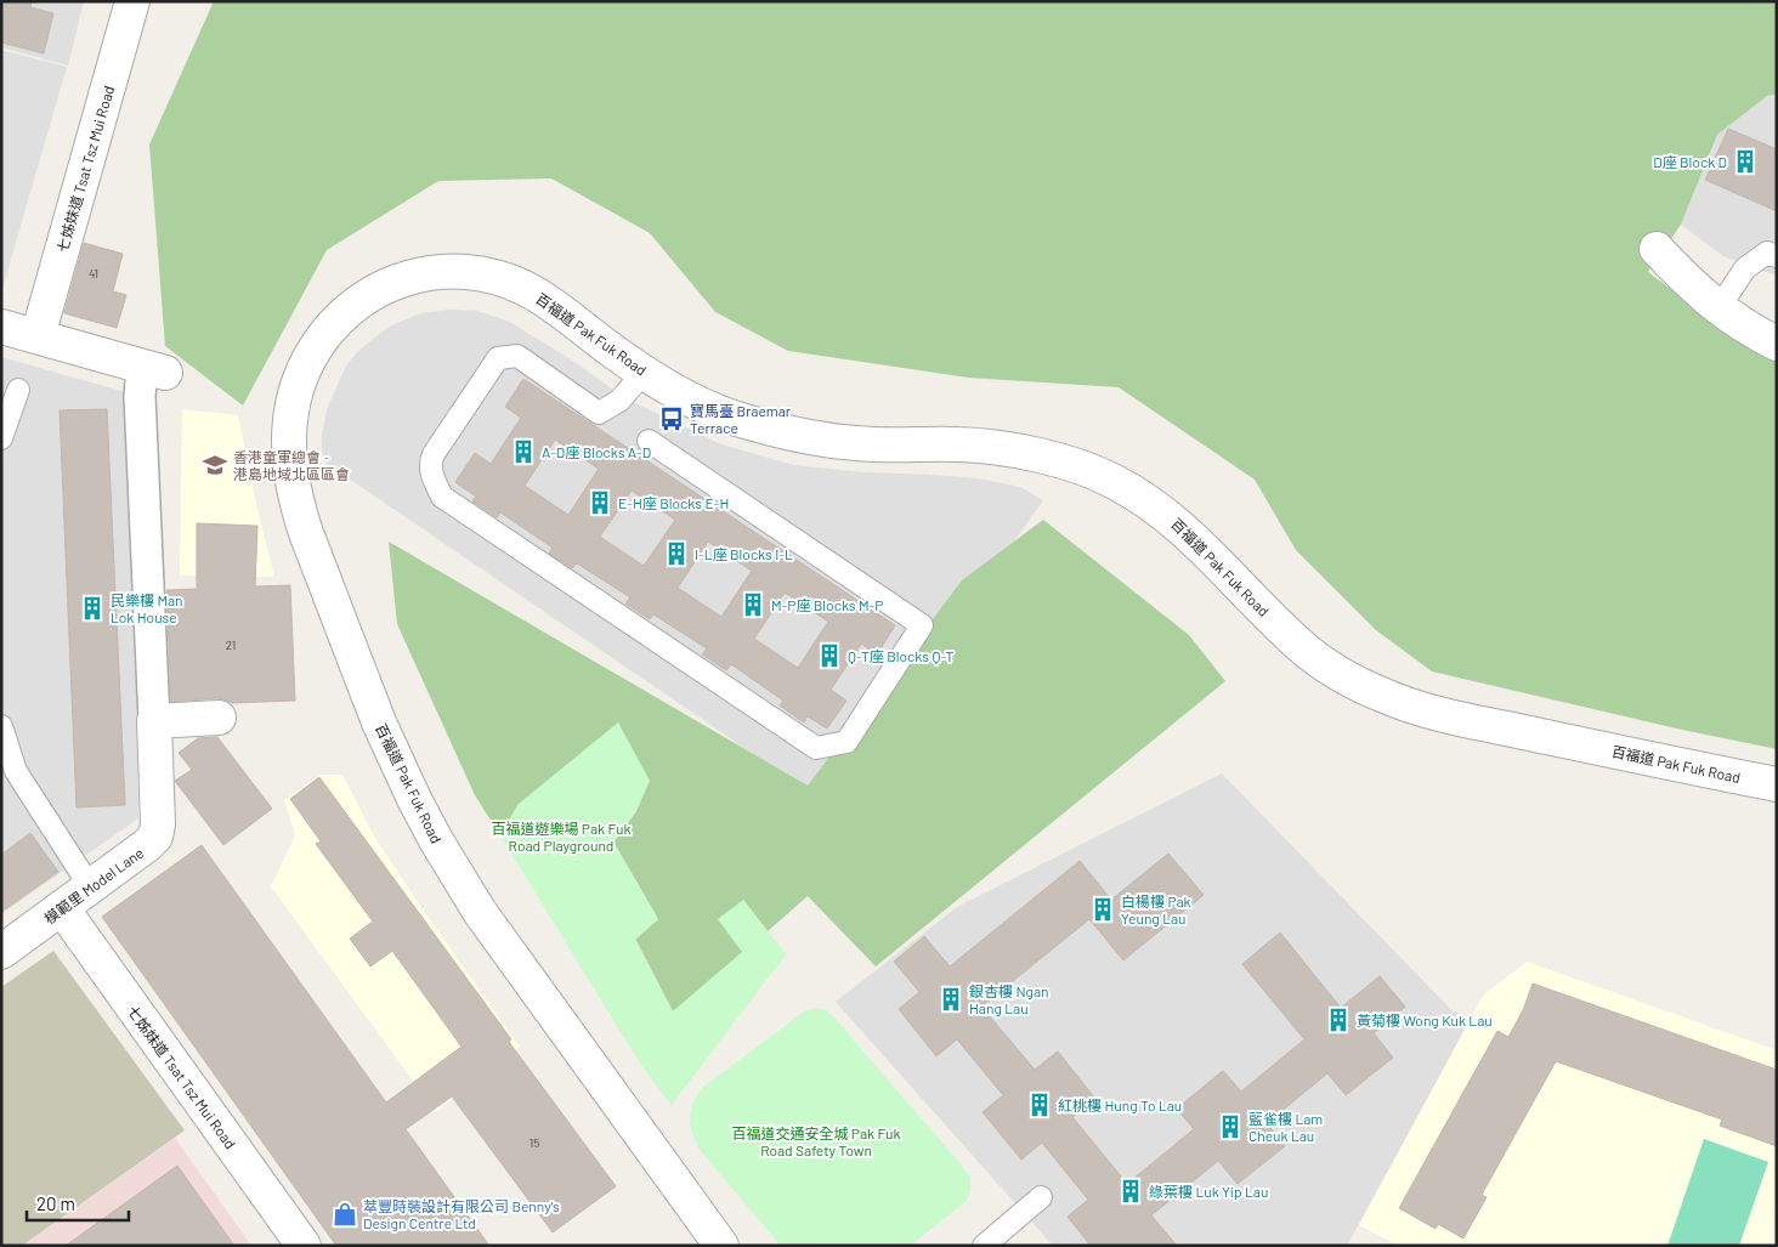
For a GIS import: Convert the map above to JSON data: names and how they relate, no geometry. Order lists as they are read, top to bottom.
{
  "streets": {
    "street": ["七姊妹道 Tsat Tsz Mui Road", "百福道 Pak Fuk Road", "模範里 Model Lane"]
  },
  "crossings": [
    ["七姊妹道 Tsat Tsz Mui Road", "模範里 Model Lane"]
  ],
  "parks": ["百福道遊樂場 Pak Fuk Road Playground", "百福道交通安全城 Pak Fuk Road Safety Town"],
  "places": {
    "building": [
      "D座 Block D",
      "A-D座 Blocks A-D",
      "E-H座 Blocks E-H",
      "I-L座 Blocks I-L",
      "M-P座 Blocks M-P",
      "民樂樓 Man Lok House",
      "Q-T座 Blocks Q-T",
      "白楊樓 Pak Yeung Lau",
      "銀杏樓 Ngan Hang Lau",
      "黃菊樓 Wong Kuk Lau",
      "紅桃樓 Hung To Lau",
      "藍雀樓 Lam Cheuk Lau",
      "綠葉樓 Luk Yip Lau"
    ],
    "bus stop": ["寶馬臺 Braemar Terrace"],
    "school or university": ["香港童軍總會 - 港島地域北區區會"],
    "shop": ["萃豐時裝設計有限公司 Benny's Design Centre Ltd"]
  },
  "house_numbers": ["41", "21", "15"],
  "scale_bar": "20 m"
}
